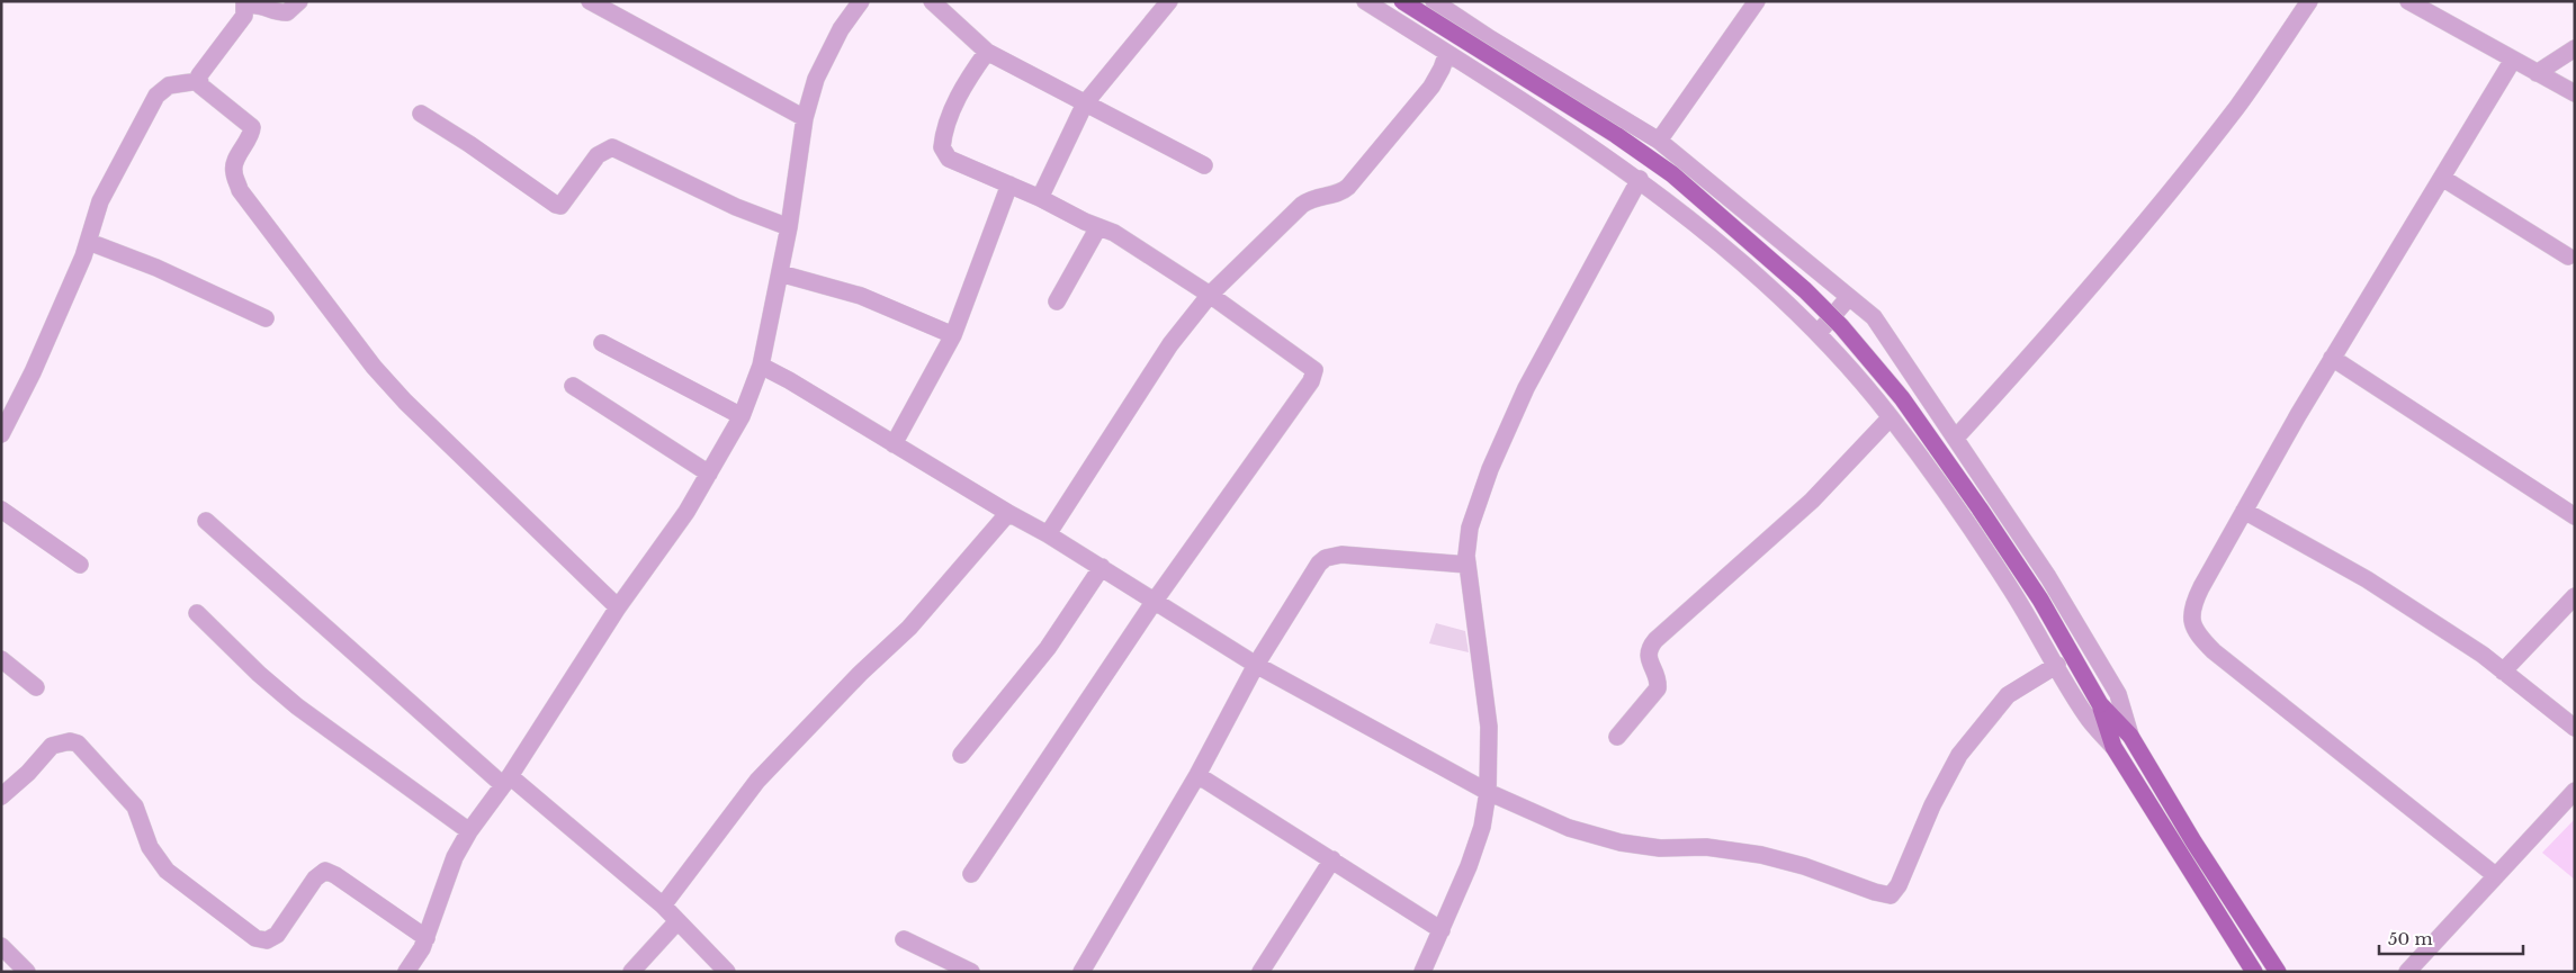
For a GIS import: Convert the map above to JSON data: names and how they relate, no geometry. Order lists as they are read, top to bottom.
{
  "scale_bar": "50 m"
}
